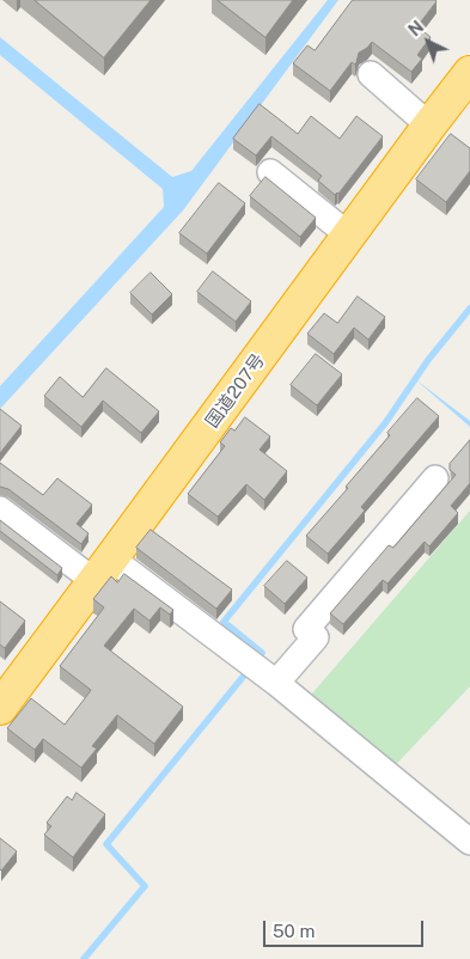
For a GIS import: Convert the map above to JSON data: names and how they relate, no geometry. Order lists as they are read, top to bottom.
{
  "streets": {
    "highway": ["国道207号"]
  },
  "scale_bar": "50 m",
  "north": "top left"
}
